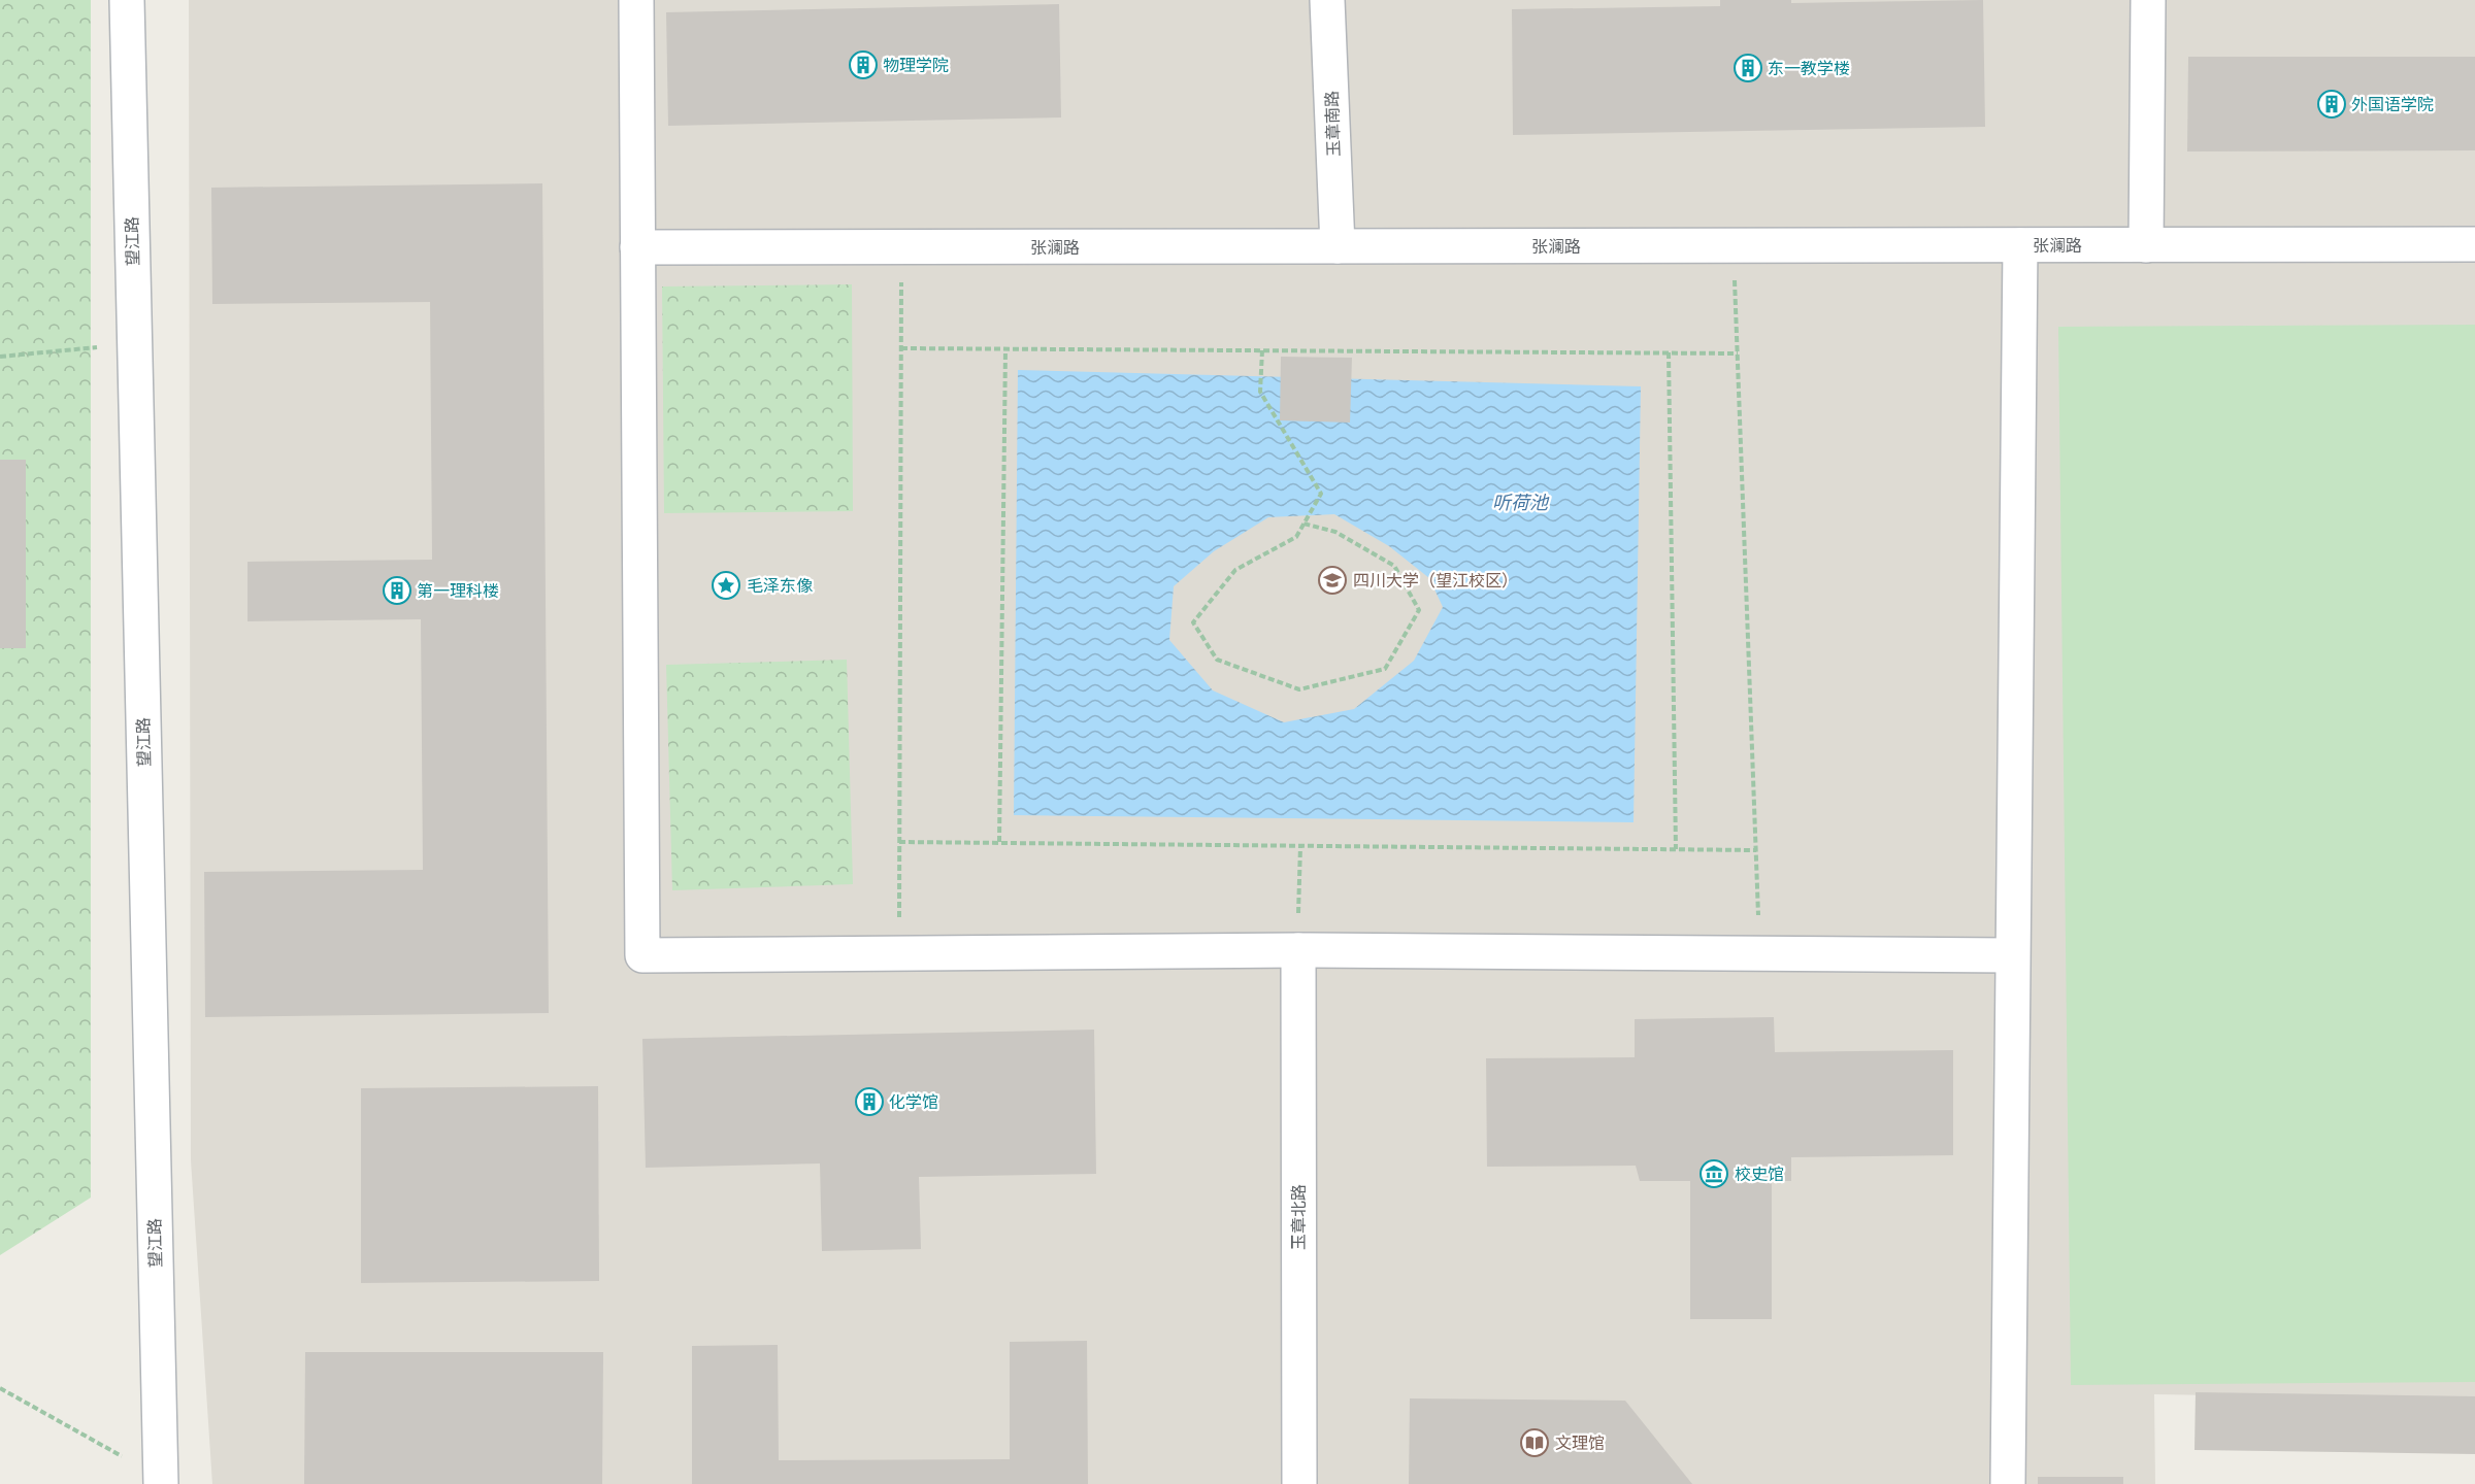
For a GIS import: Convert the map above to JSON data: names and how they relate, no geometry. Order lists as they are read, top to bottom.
{
  "streets": {
    "street": [
      "玉章南路",
      "望江路",
      "张澜路",
      "玉章北路"
    ]
  },
  "crossings": [
    ["玉章南路", "张澜路"]
  ],
  "water": ["听荷池"],
  "places": {
    "building": [
      "物理学院",
      "东一教学楼",
      "外国语学院",
      "第一理科楼",
      "化学馆"
    ],
    "school or university": ["四川大学（望江校区）"],
    "place": ["毛泽东像"],
    "museum": ["校史馆"],
    "library": ["文理馆"]
  }
}
